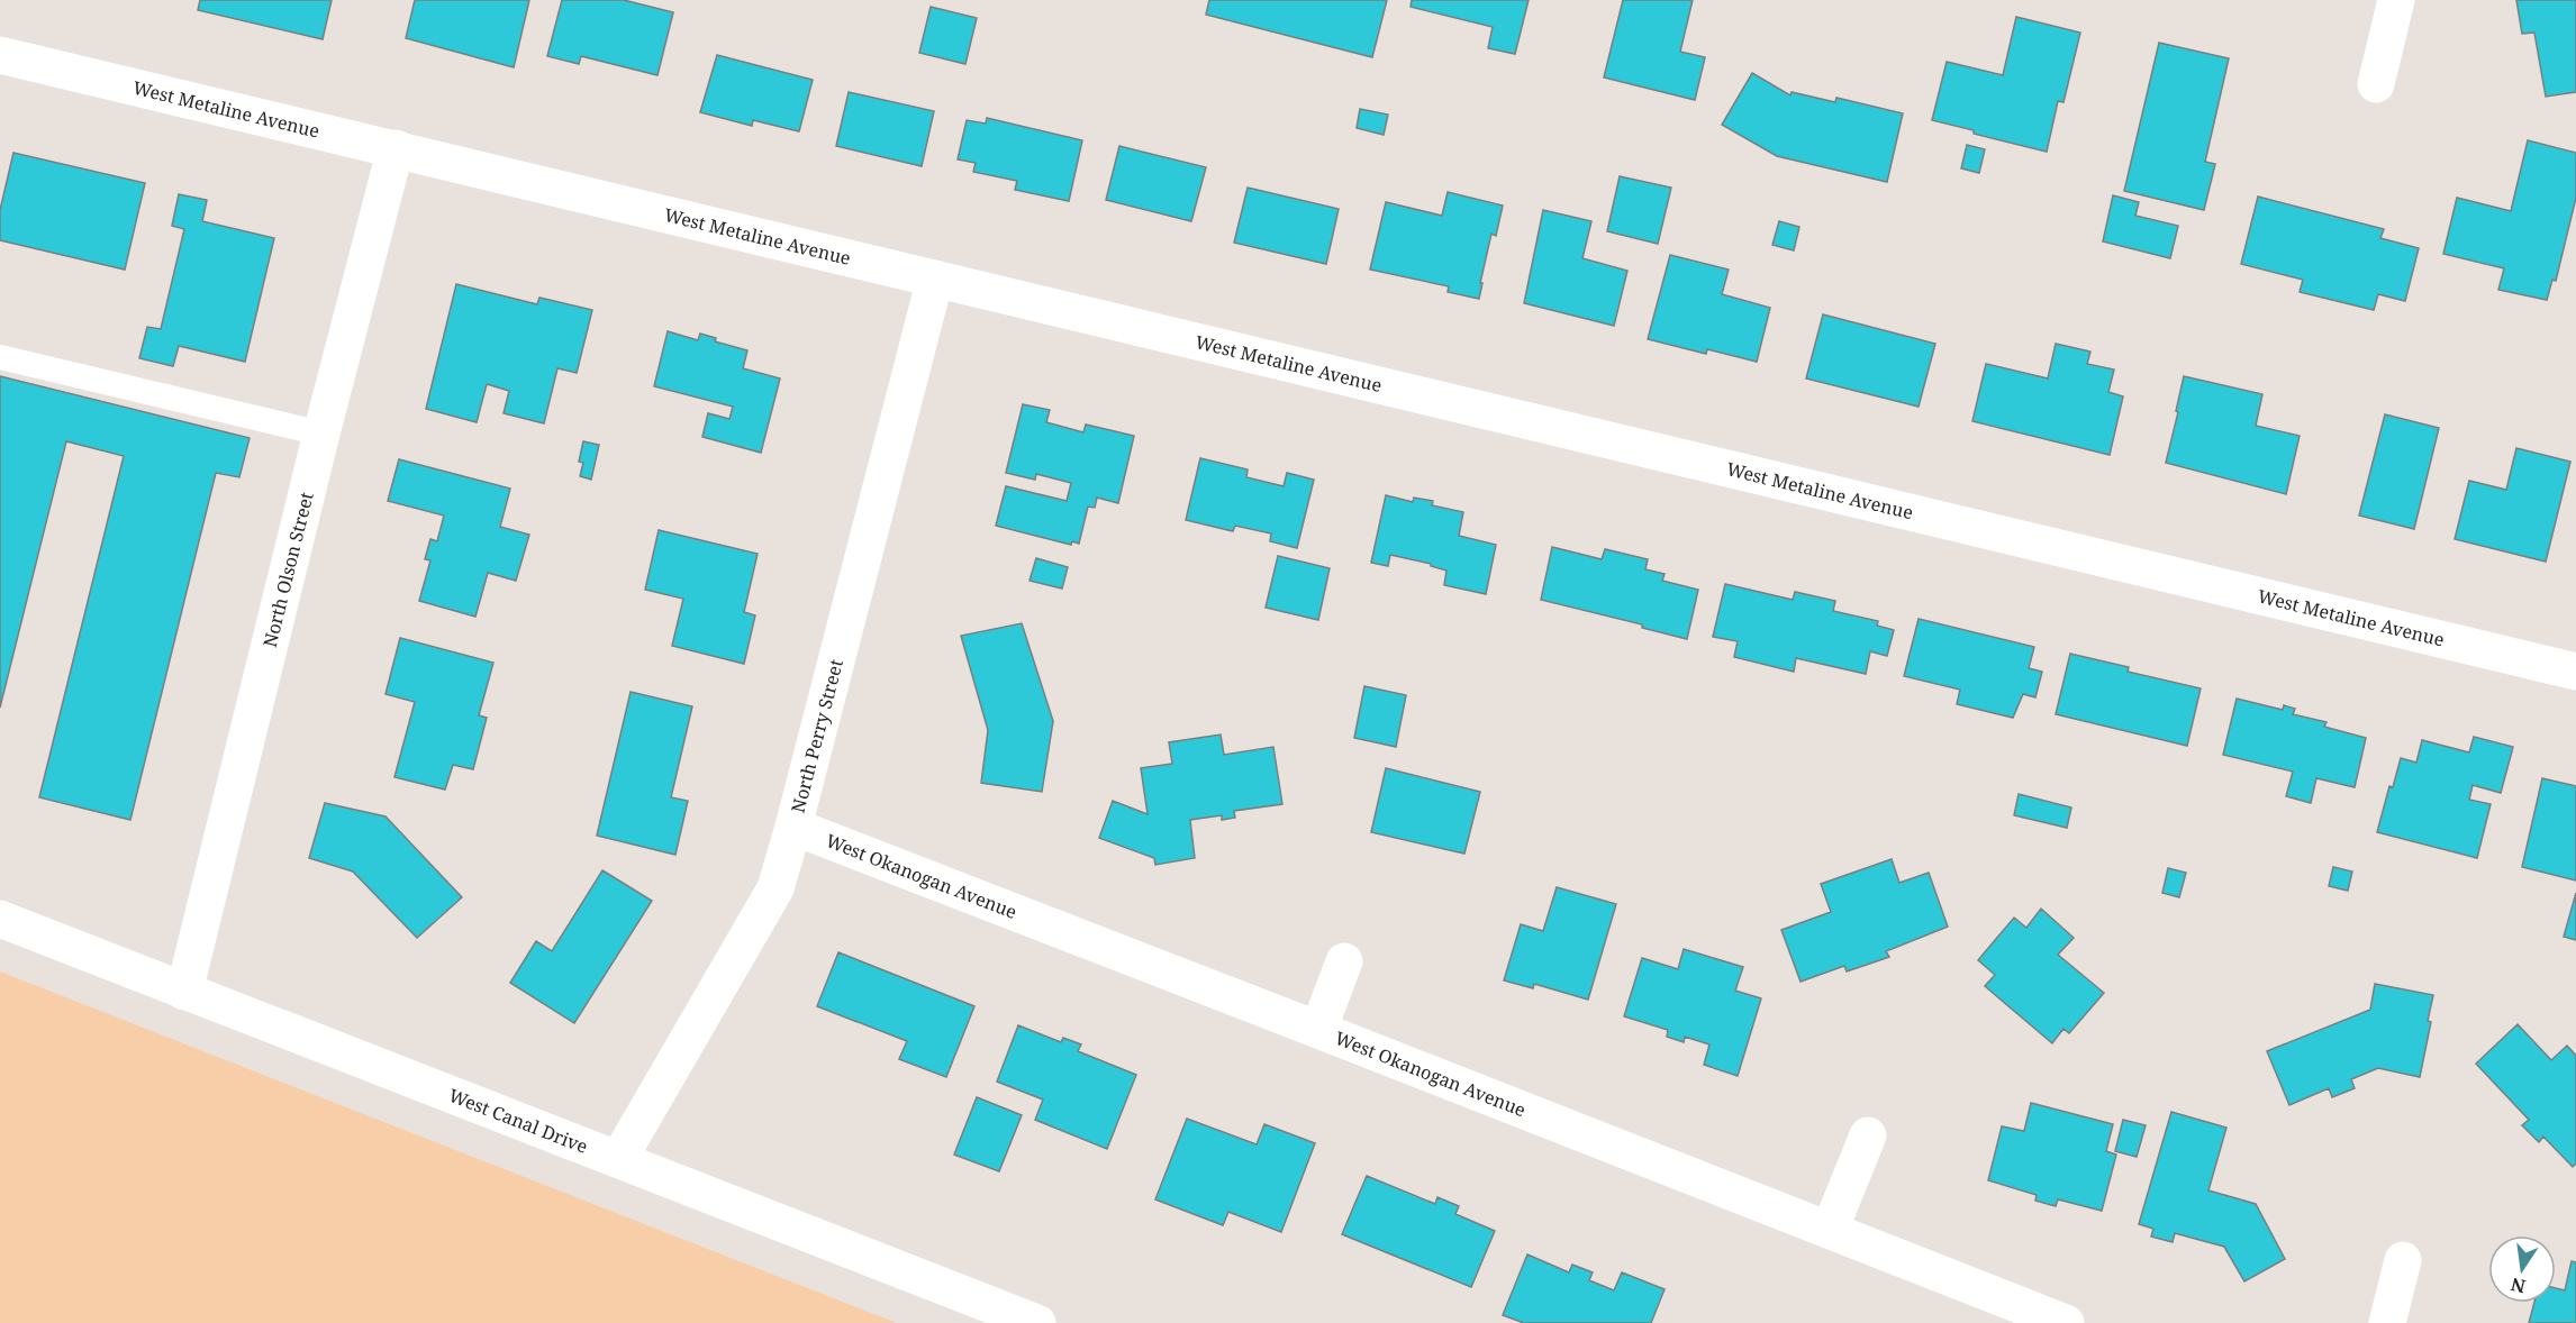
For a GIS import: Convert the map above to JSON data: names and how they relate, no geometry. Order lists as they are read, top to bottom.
{
  "streets": {
    "street": [
      "West Metaline Avenue",
      "North Olson Street",
      "North Perry Street",
      "West Okanogan Avenue",
      "West Canal Drive"
    ]
  },
  "crossings": [
    ["West Metaline Avenue", "North Olson Street"],
    ["West Metaline Avenue", "North Perry Street"],
    ["North Olson Street", "West Canal Drive"],
    ["North Perry Street", "West Okanogan Avenue"],
    ["North Perry Street", "West Canal Drive"]
  ],
  "north": "bottom"
}
